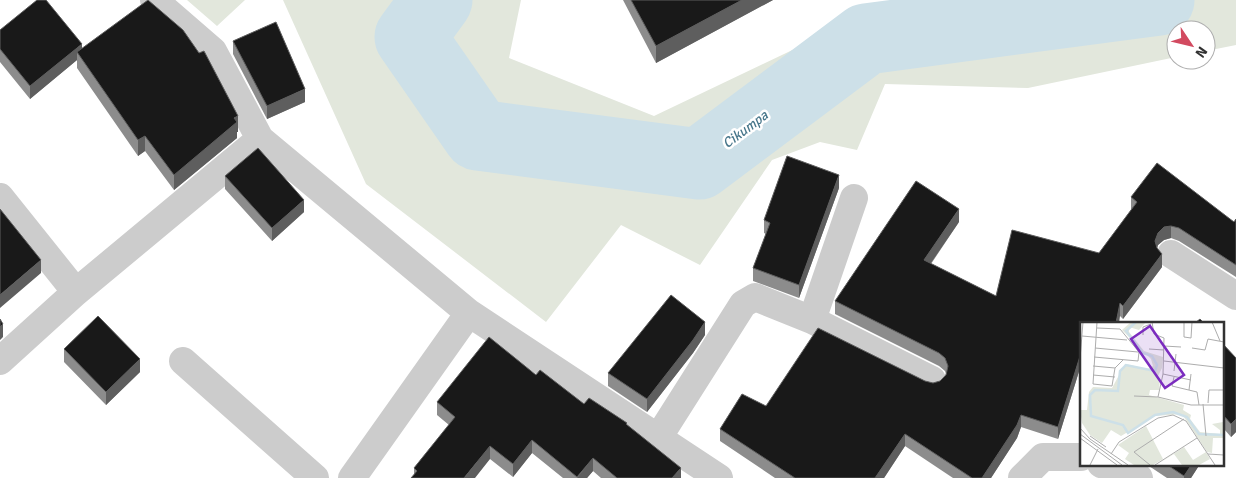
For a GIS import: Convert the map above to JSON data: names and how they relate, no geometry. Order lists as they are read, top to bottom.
{
  "water": ["Cikumpa"],
  "north": "bottom right"
}
